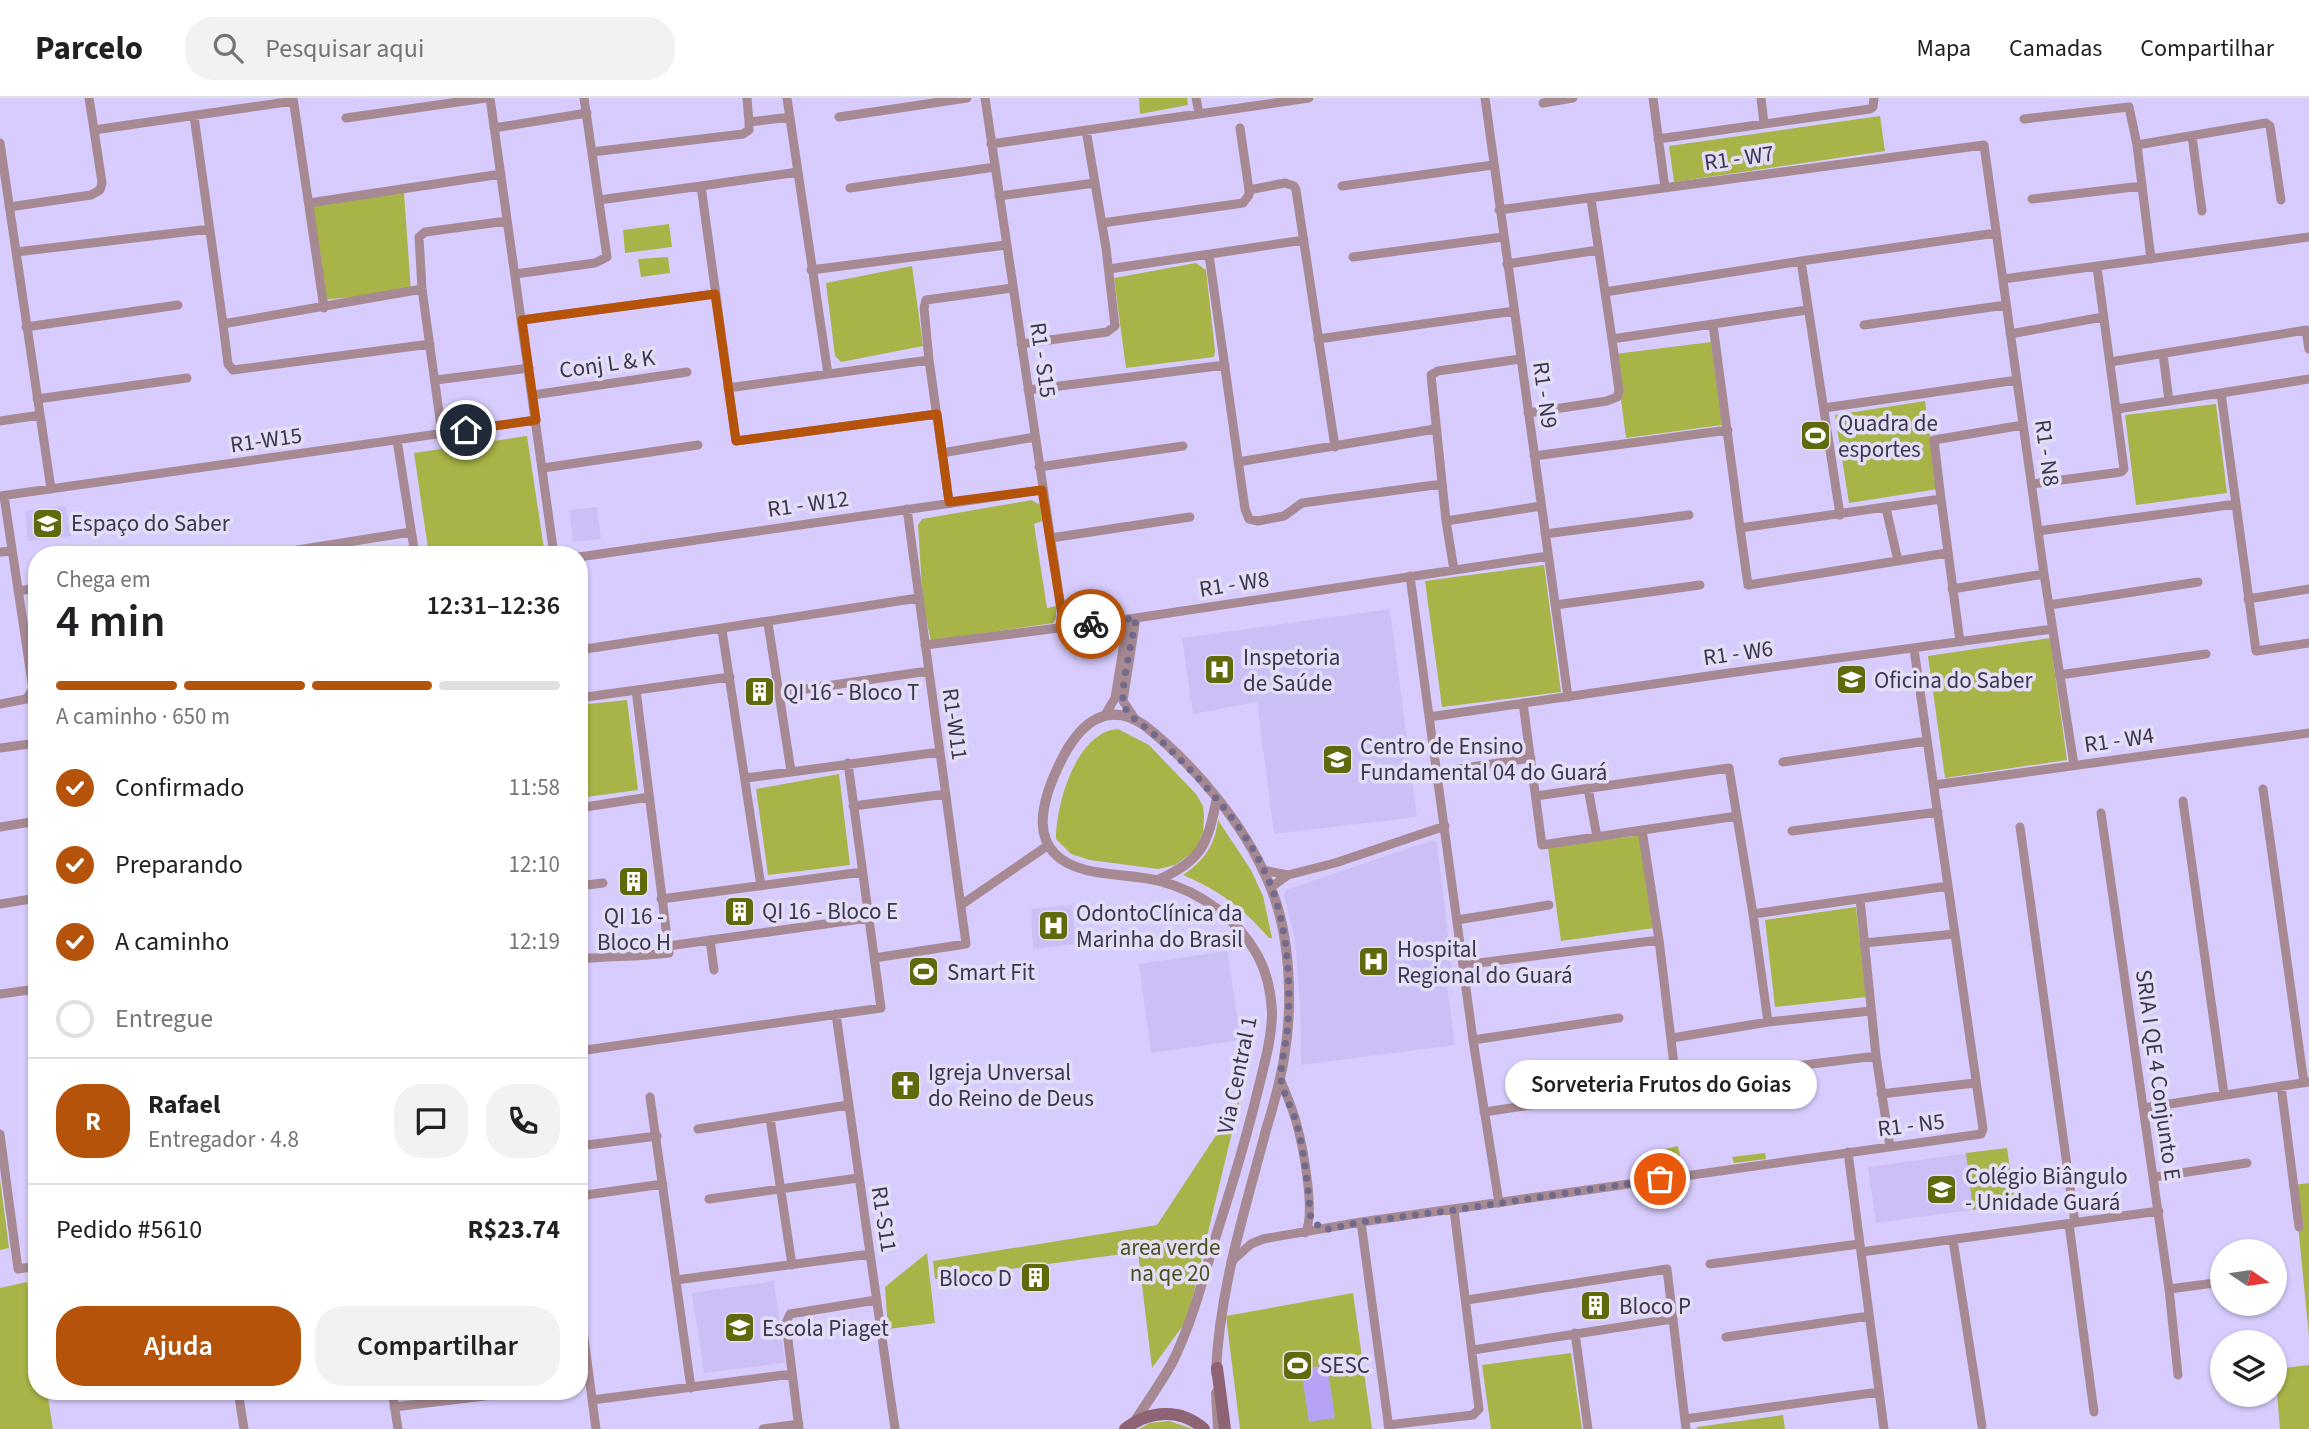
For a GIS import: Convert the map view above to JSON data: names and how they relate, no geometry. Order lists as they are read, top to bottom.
{
  "streets": {
    "street": [
      "R1 - W7",
      "R1 - S15",
      "Conj L & K",
      "R1 - N9",
      "R1-W15",
      "R1 - N8",
      "R1 - W12",
      "R1 - W8",
      "R1 - W6",
      "R1-W11",
      "R1 - W4",
      "Via Central 1",
      "SRIA I QE 4 Conjunto E",
      "R1 - N5",
      "R1-S11"
    ]
  },
  "crossings": [
    ["R1 - W7", "R1 - N9"],
    ["R1 - W7", "R1 - N8"],
    ["R1 - S15", "R1 - W12"],
    ["R1 - S15", "R1 - W8"],
    ["R1 - N9", "R1 - W8"],
    ["R1 - N9", "R1 - W6"],
    ["R1 - N8", "R1 - W6"],
    ["R1 - N8", "R1 - W4"],
    ["R1 - W12", "R1-W11"],
    ["R1 - W8", "R1-W11"],
    ["R1 - W6", "R1 - N5"],
    ["R1 - W4", "R1 - N5"],
    ["Via Central 1", "R1 - N5"]
  ],
  "parks": ["area verde na qe 20"],
  "places": {
    "sports": ["Quadra de esportes", "Smart Fit", "SESC"],
    "school or university": [
      "Espaço do Saber",
      "Oficina do Saber",
      "Centro de Ensino Fundamental 04 do Guará",
      "Colégio Biângulo - Unidade Guará",
      "Escola Piaget"
    ],
    "hospital": ["Inspetoria de Saúde", "OdontoClínica da Marinha do Brasil", "Hospital Regional do Guará"],
    "building": [
      "QI 16 - Bloco T",
      "QI 16 - Bloco H",
      "QI 16 - Bloco E",
      "Bloco D",
      "Bloco P"
    ],
    "church": ["Igreja Unversal do Reino de Deus"],
    "other": ["Sorveteria Frutos do Goias"]
  },
  "north": "right",
  "page": {
    "header": "Parcelo",
    "search": "Pesquisar aqui",
    "nav": ["Mapa", "Camadas", "Compartilhar"],
    "heading": ["4 min", "Chega em", "12:31–12:36"],
    "panel": [
      "Rafael",
      "Entregador · 4.8",
      "Pedido #5610",
      "R$23.74"
    ],
    "bar": "A caminho · 650 m",
    "list": [
      ["Confirmado", "11:58"],
      ["Preparando", "12:10"],
      ["A caminho", "12:19"],
      "Entregue"
    ],
    "bubble": "Sorveteria Frutos do Goias",
    "round": "R",
    "buttons": ["Ajuda", "Compartilhar"]
  }
}
